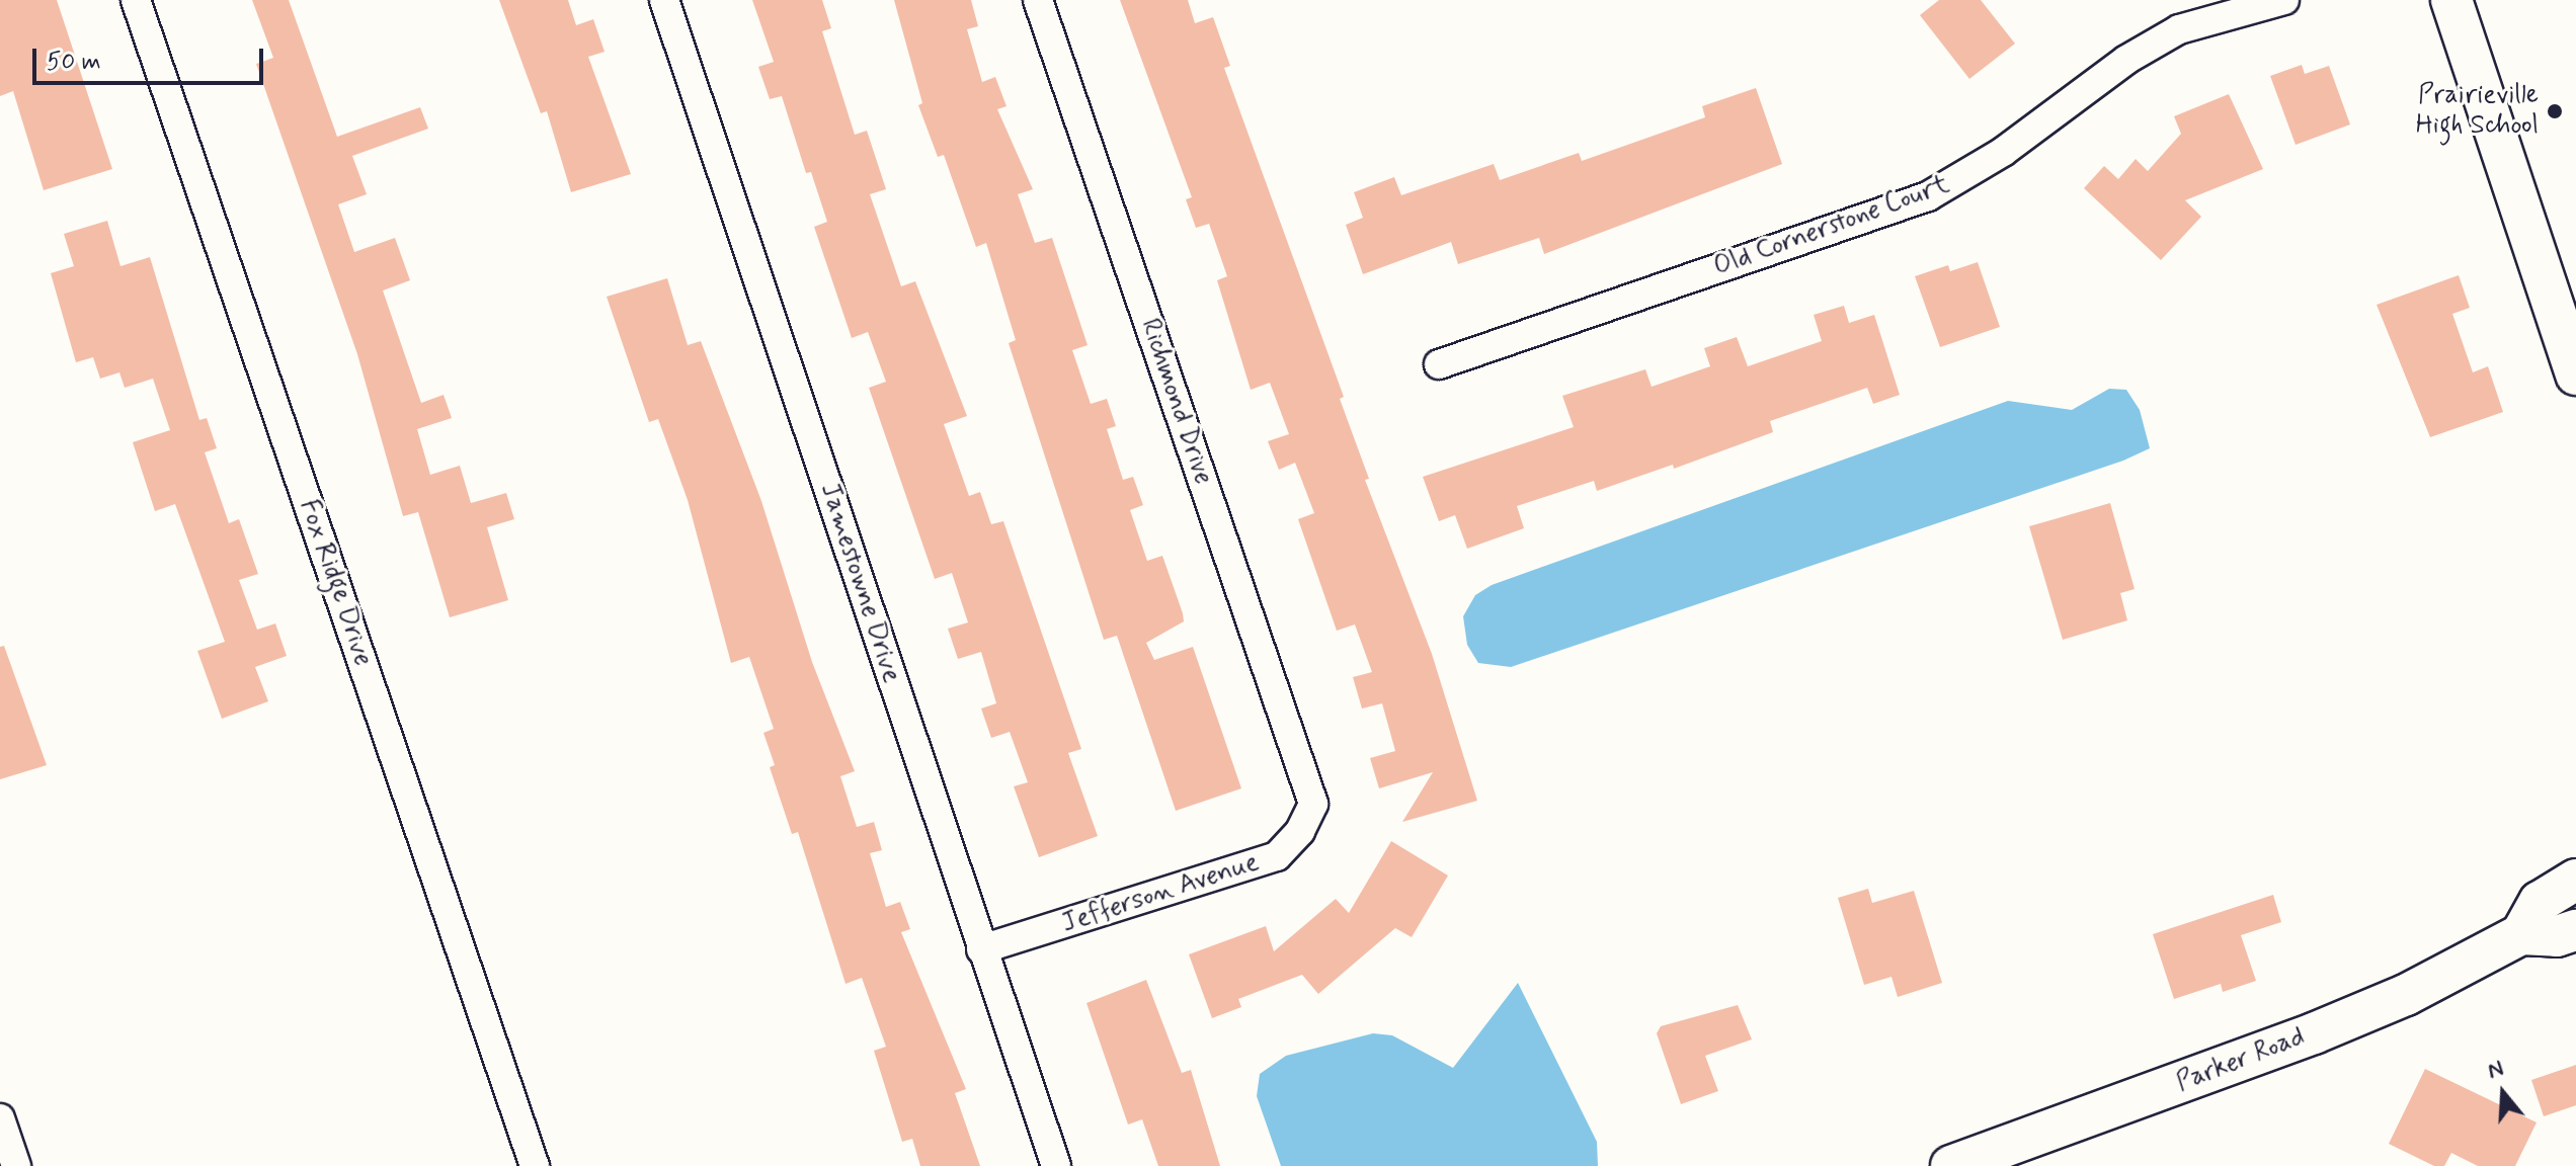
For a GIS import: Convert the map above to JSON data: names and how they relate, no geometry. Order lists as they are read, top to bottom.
{
  "streets": {
    "street": [
      "Old Cornerstone Court",
      "Richmond Drive",
      "Fox Ridge Drive",
      "Jamestowne Drive",
      "Jefferson Avenue",
      "Parker Road"
    ]
  },
  "crossings": [
    ["Richmond Drive", "Jefferson Avenue"],
    ["Jamestowne Drive", "Jefferson Avenue"]
  ],
  "places": ["Prairieville High School"],
  "scale_bar": "50 m",
  "north": "top"
}
